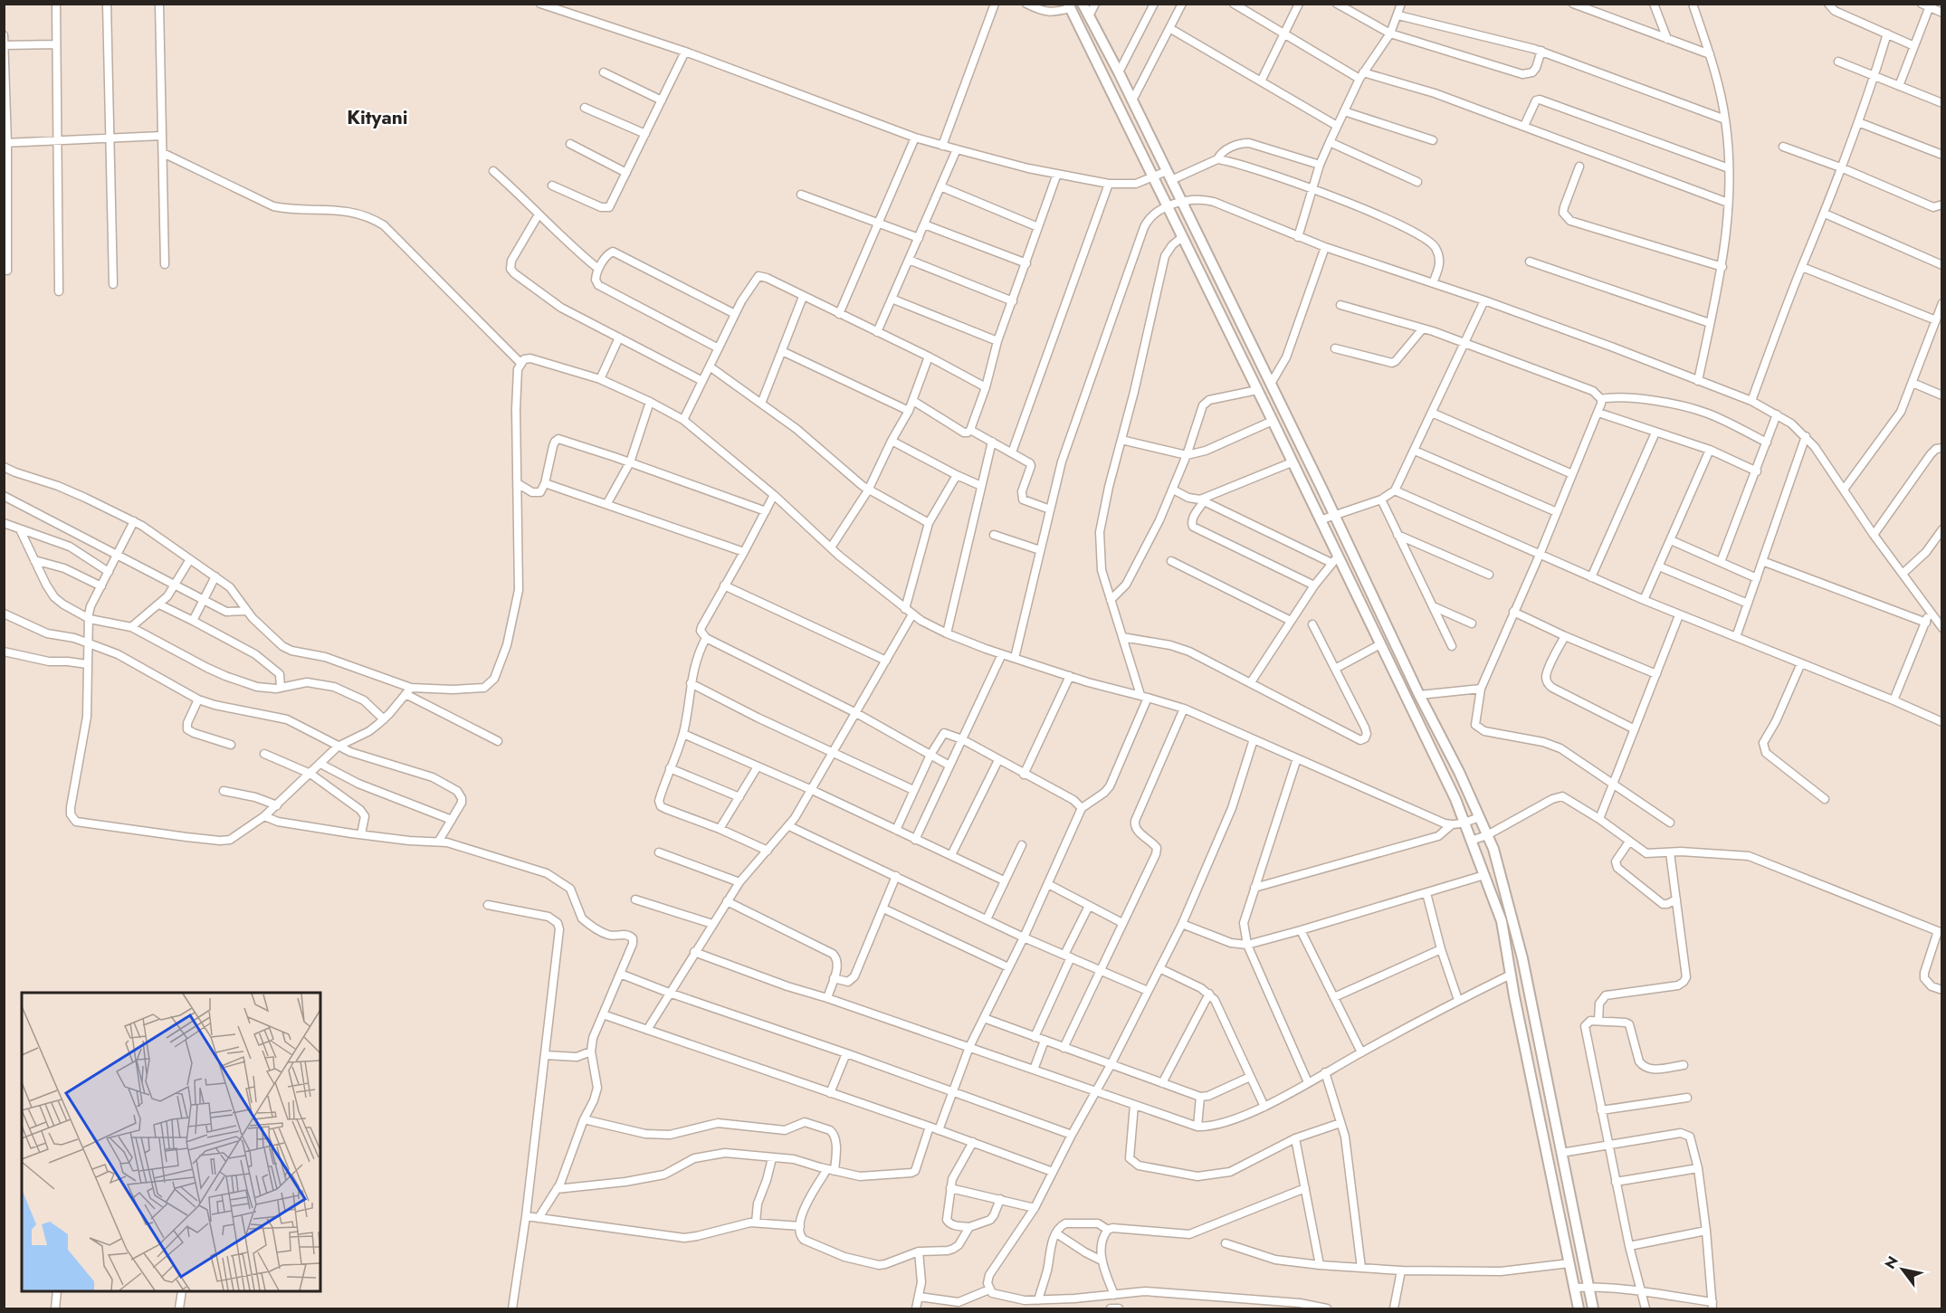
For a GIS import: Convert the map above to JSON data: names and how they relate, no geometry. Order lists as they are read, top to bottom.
{
  "districts": ["Kityani"],
  "north": "top left"
}
